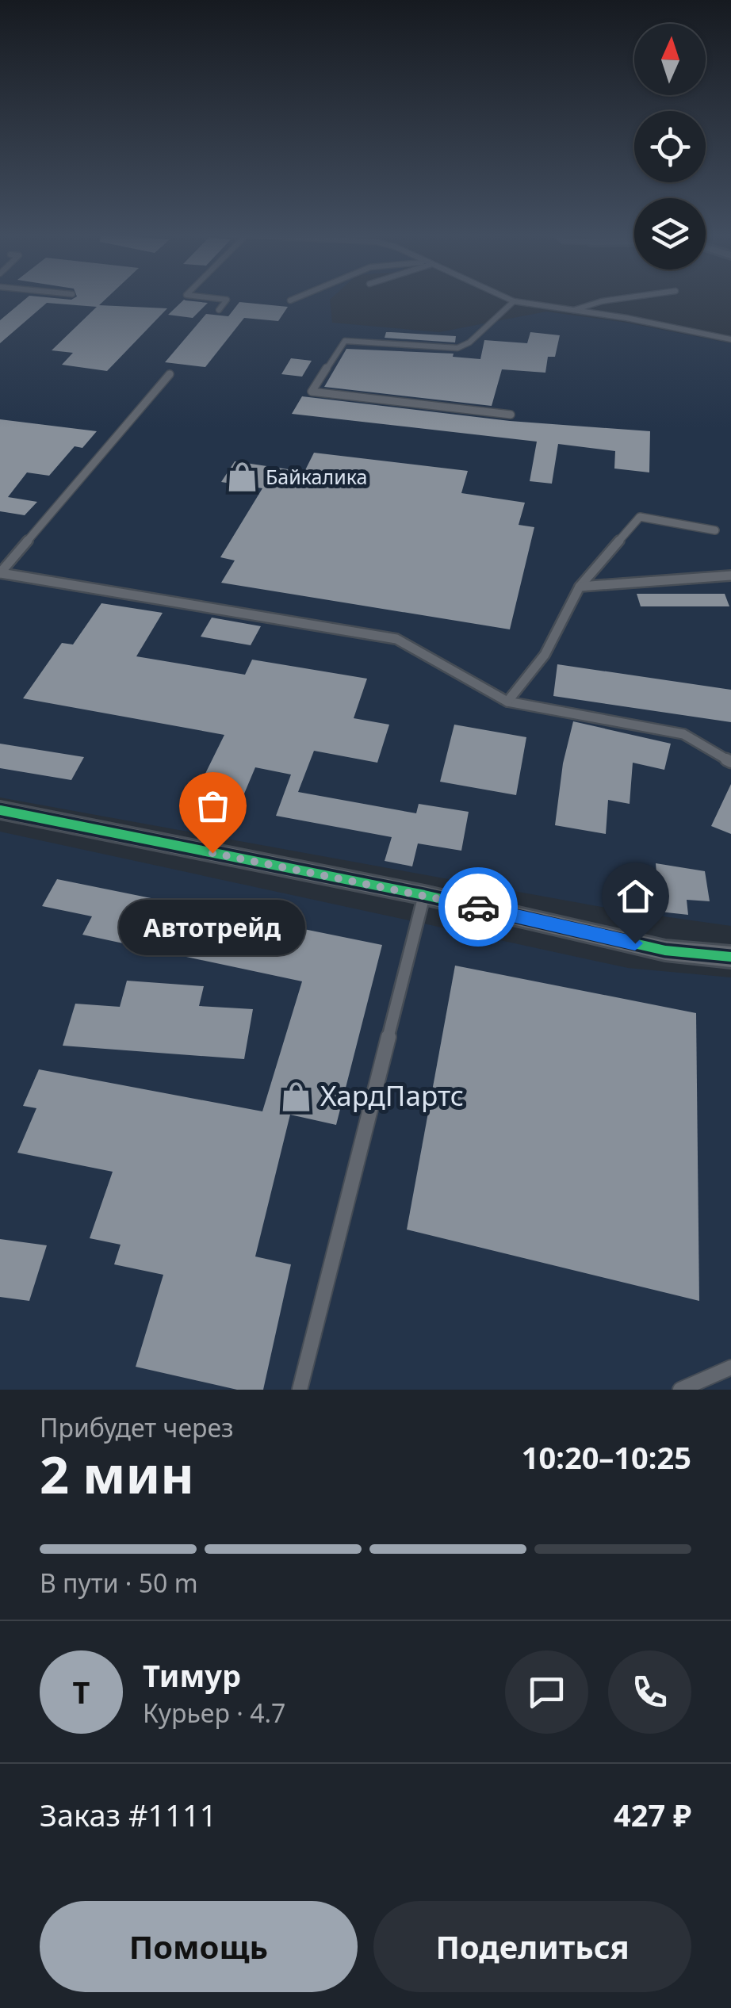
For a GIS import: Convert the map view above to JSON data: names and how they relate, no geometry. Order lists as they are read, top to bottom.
{
  "places": {
    "shop": ["Байкалика", "ХардПартс"],
    "other": ["Автотрейд"]
  },
  "north": "top",
  "page": {
    "bubble": "Автотрейд",
    "heading": ["2 мин", "Прибудет через", "10:20–10:25"],
    "panel": [
      "Тимур",
      "Курьер · 4.7",
      "Заказ #1111",
      "427 ₽"
    ],
    "bar": "В пути · 50 m",
    "round": "Т",
    "buttons": ["Помощь", "Поделиться"]
  }
}
